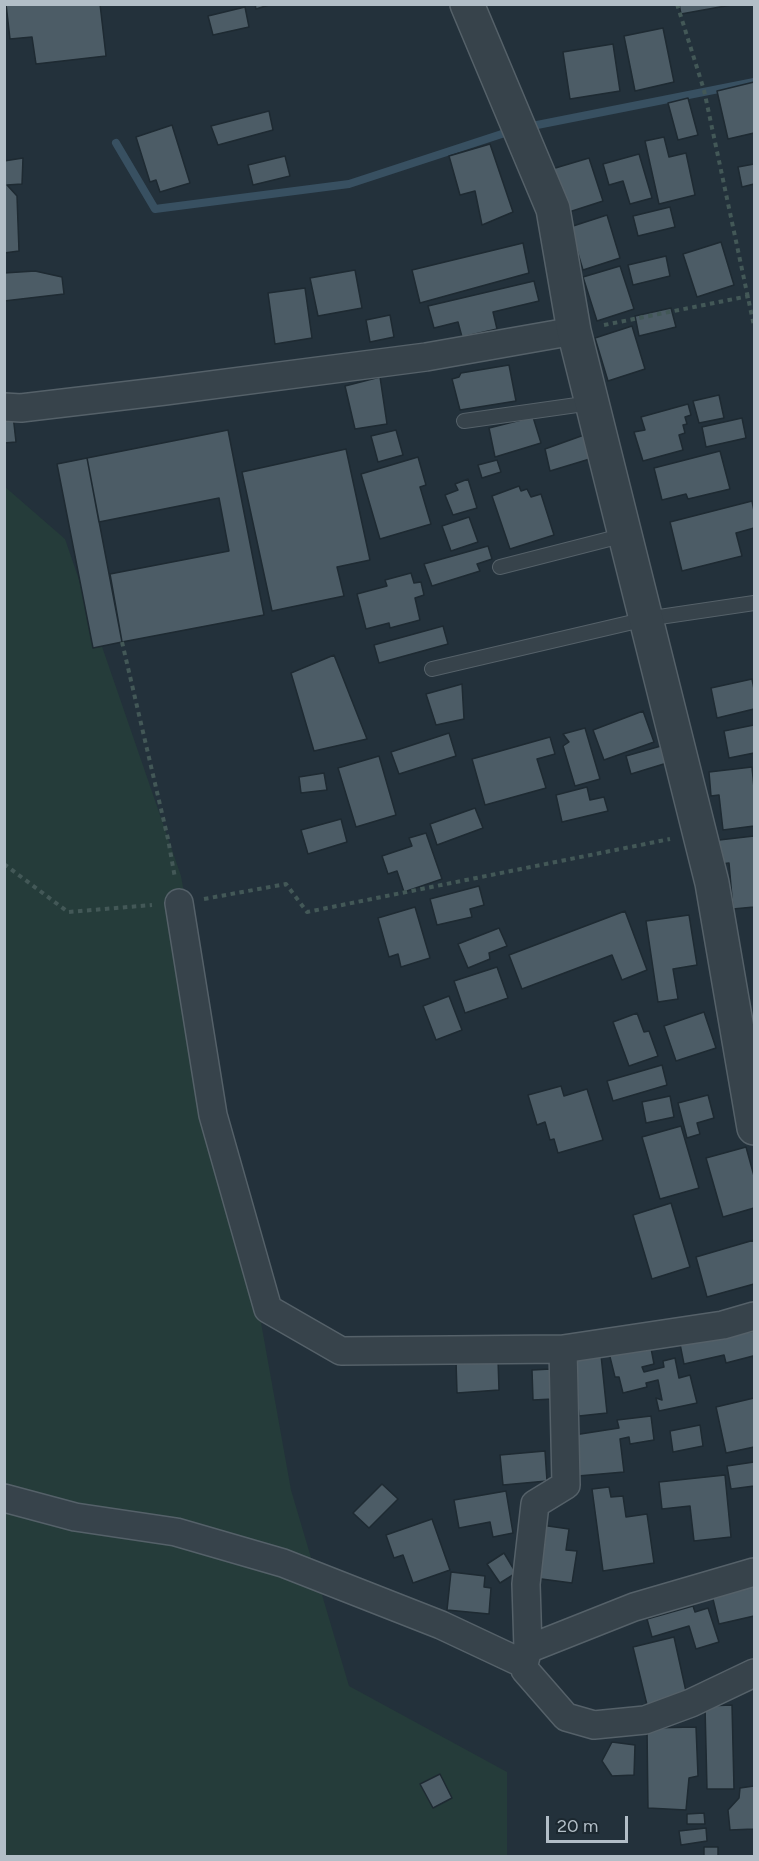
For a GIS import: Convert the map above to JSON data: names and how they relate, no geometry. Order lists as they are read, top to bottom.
{
  "scale_bar": "20 m"
}
